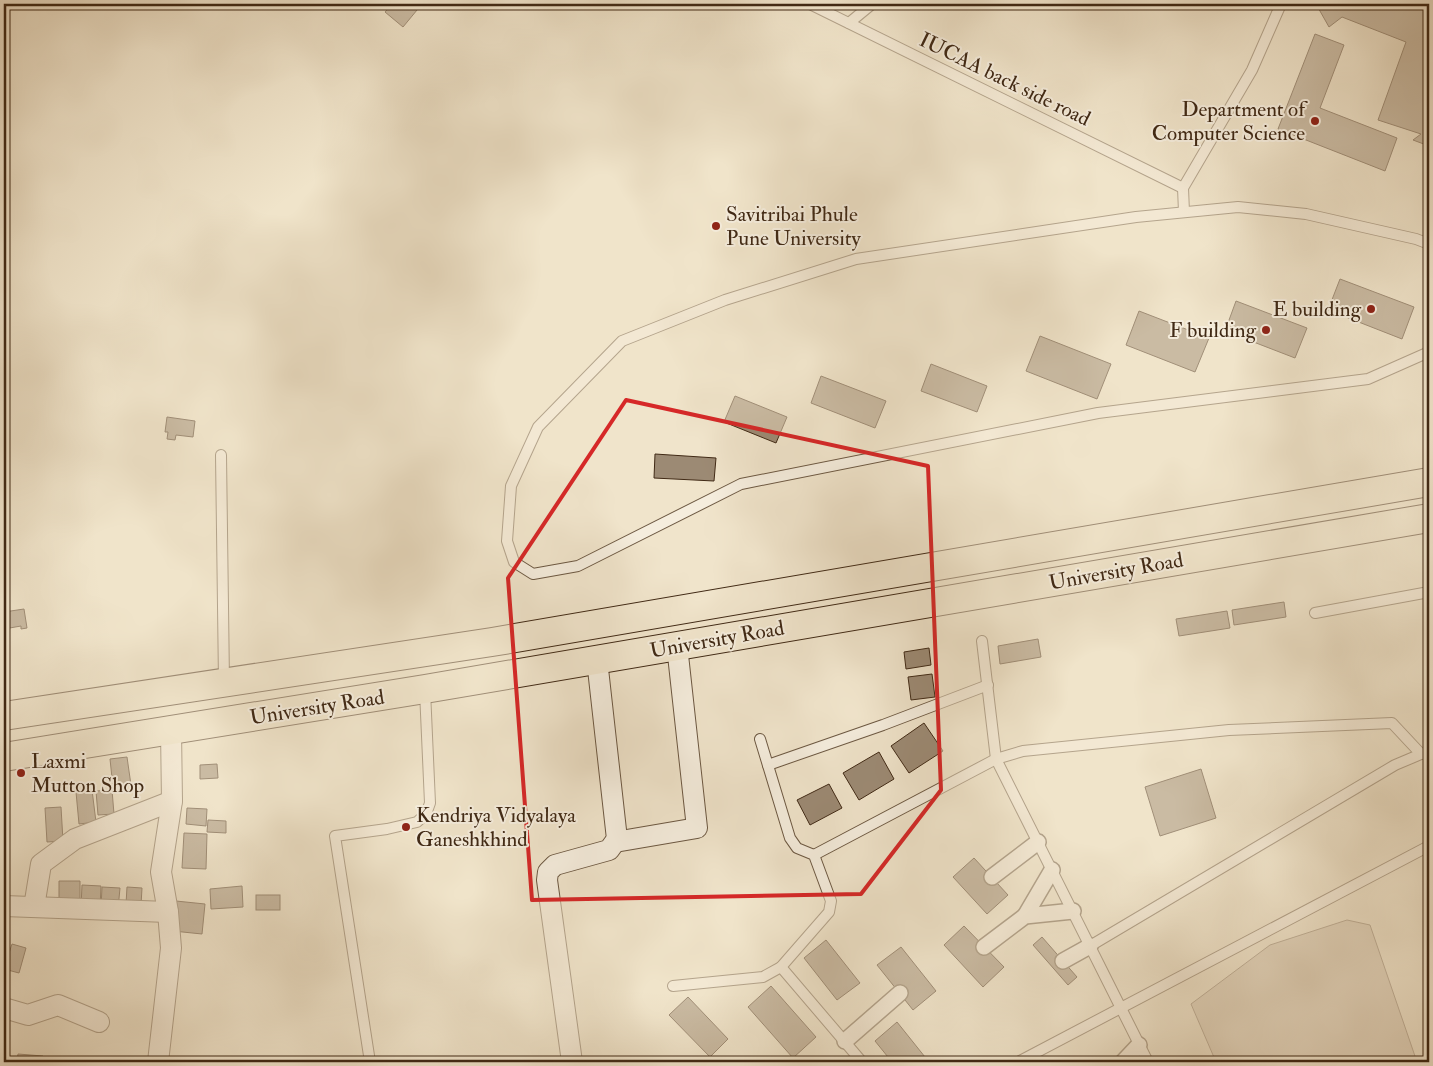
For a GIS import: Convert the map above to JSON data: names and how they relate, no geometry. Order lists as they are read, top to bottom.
{
  "streets": {
    "main road": ["University Road"],
    "lane": ["IUCAA back side road"]
  },
  "places": [
    "Department of Computer Science",
    "Savitribai Phule Pune University",
    "E building",
    "F building",
    "Laxmi Mutton Shop",
    "Kendriya Vidyalaya Ganeshkhind"
  ]
}
